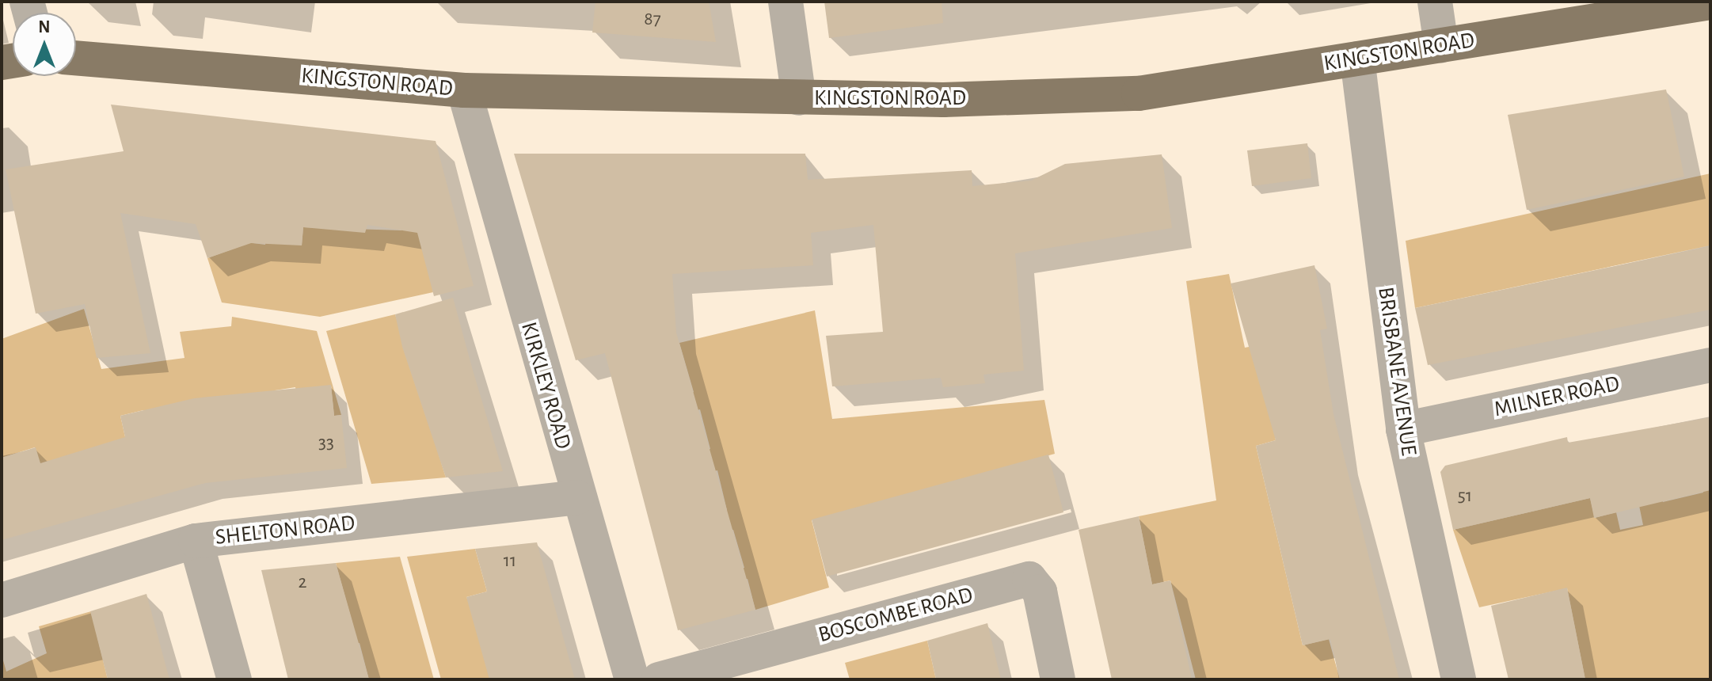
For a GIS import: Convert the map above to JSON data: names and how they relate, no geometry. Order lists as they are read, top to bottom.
{
  "streets": {
    "main road": ["KINGSTON ROAD"],
    "street": [
      "BRISBANE AVENUE",
      "KIRKLEY ROAD",
      "MILNER ROAD",
      "SHELTON ROAD",
      "BOSCOMBE ROAD"
    ]
  },
  "crossings": [
    ["KINGSTON ROAD", "BRISBANE AVENUE"],
    ["KINGSTON ROAD", "KIRKLEY ROAD"],
    ["BRISBANE AVENUE", "MILNER ROAD"],
    ["KIRKLEY ROAD", "SHELTON ROAD"]
  ],
  "house_numbers": [
    "87",
    "33",
    "51",
    "11",
    "2"
  ],
  "north": "top"
}
